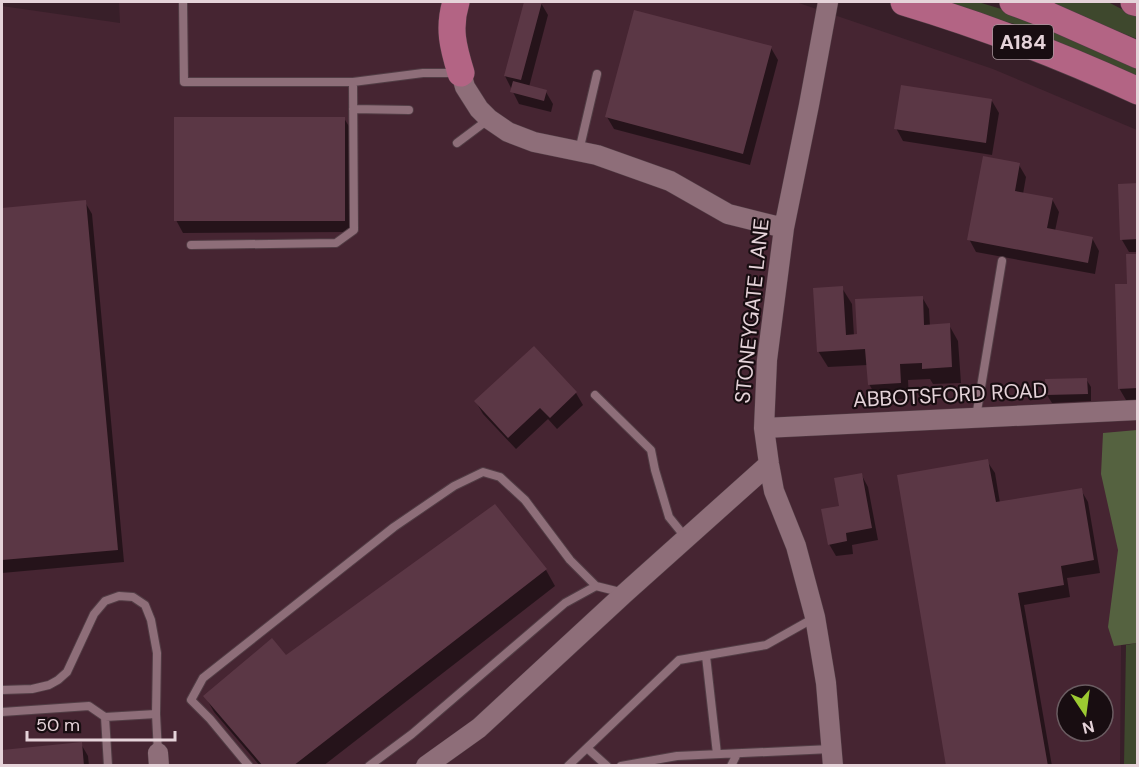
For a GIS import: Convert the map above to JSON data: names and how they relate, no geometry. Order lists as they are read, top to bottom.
{
  "streets": {
    "highway": ["A184"],
    "street": ["STONEYGATE LANE", "ABBOTSFORD ROAD"]
  },
  "crossings": [
    ["STONEYGATE LANE", "ABBOTSFORD ROAD"]
  ],
  "scale_bar": "50 m",
  "north": "bottom"
}
